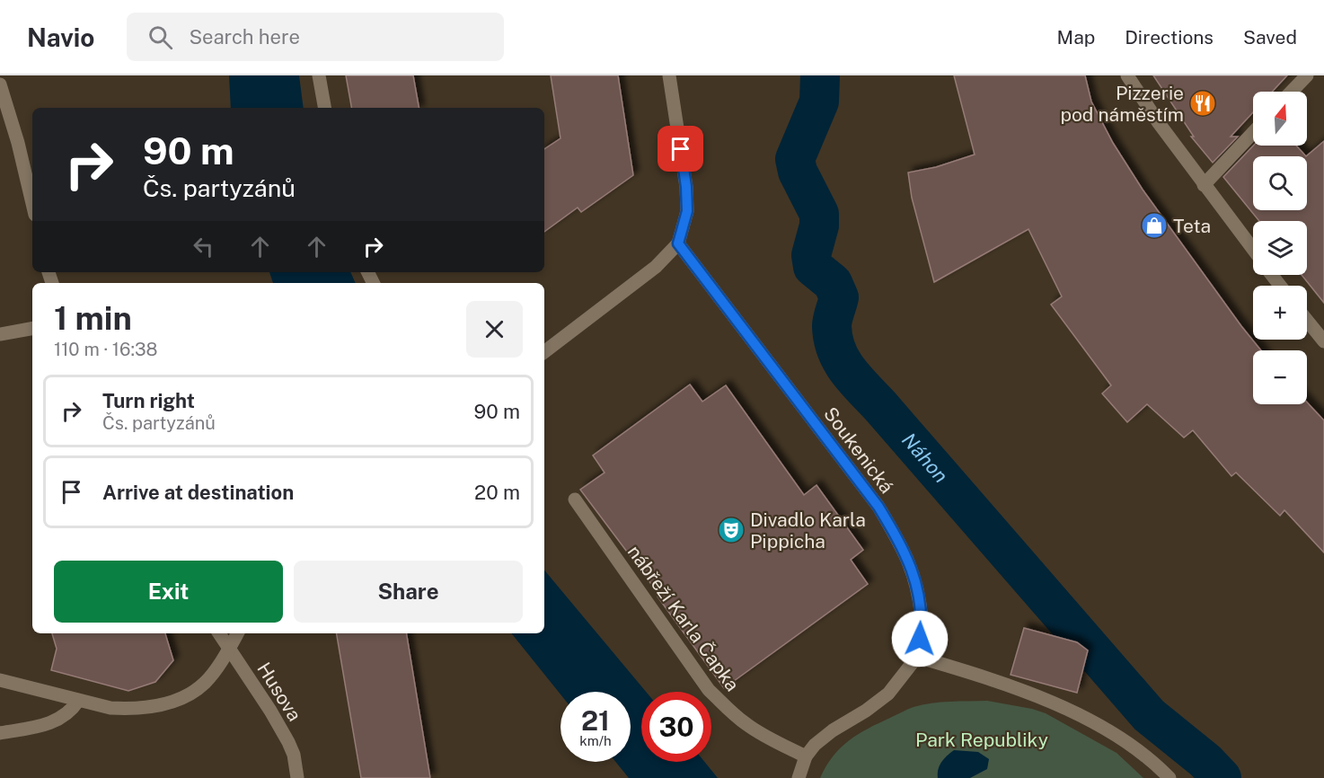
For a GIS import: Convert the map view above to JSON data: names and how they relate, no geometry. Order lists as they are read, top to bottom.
{
  "streets": {
    "street": ["Soukenická", "nábřeží Karla Čapka", "Husova"]
  },
  "water": ["Náhon"],
  "parks": ["Park Republiky"],
  "places": {
    "restaurant": ["Pizzerie pod náměstím"],
    "shop": ["Teta"],
    "theatre": ["Divadlo Karla Pippicha"]
  },
  "north": "top",
  "page": {
    "header": "Navio",
    "search": "Search here",
    "nav": ["Map", "Directions", "Saved"],
    "map_buttons": ["+", "−"],
    "turn": ["90 m", "Čs. partyzánů"],
    "heading": ["1 min", "110 m · 16:38"],
    "list": [
      {
        "name": "Turn right",
        "note": "Čs. partyzánů",
        "value": "90 m"
      },
      {
        "name": "Arrive at destination",
        "value": "20 m"
      }
    ],
    "buttons": ["Exit", "Share"],
    "speed": "21 km/h",
    "limit": "30"
  }
}
